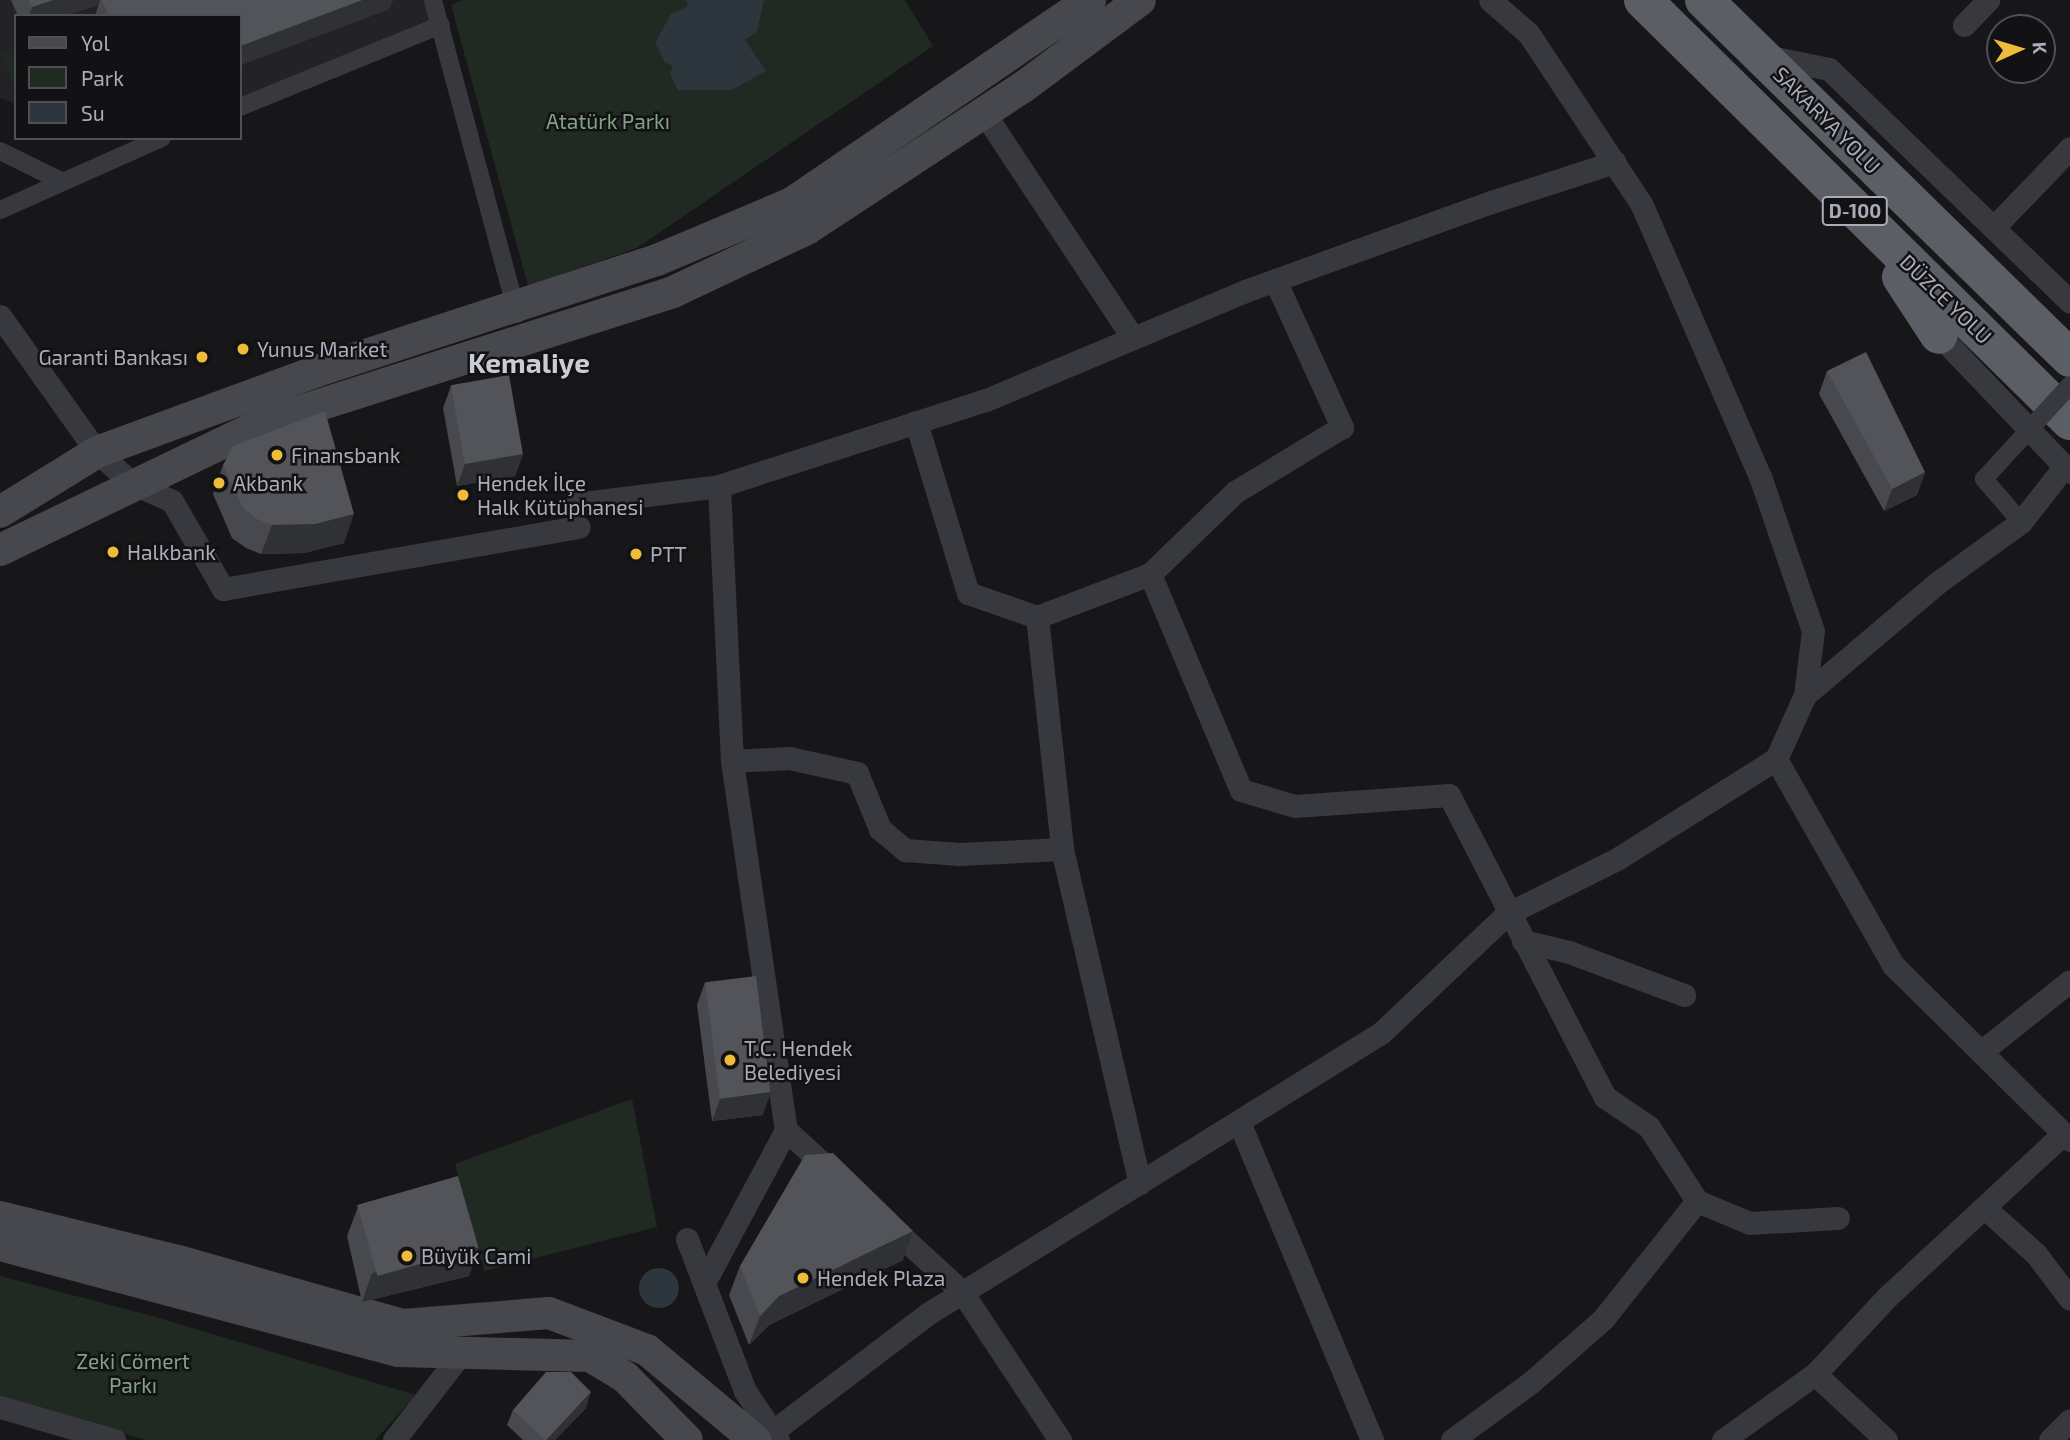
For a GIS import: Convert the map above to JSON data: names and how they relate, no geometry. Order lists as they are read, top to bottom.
{
  "streets": {
    "highway": ["SAKARYA YOLU", "D-100", "DÜZCE YOLU"]
  },
  "districts": ["Kemaliye"],
  "parks": ["Atatürk Parkı", "Zeki Cömert Parkı"],
  "places": [
    "Yunus Market",
    "Garanti Bankası",
    "Finansbank",
    "Akbank",
    "Hendek İlçe Halk Kütüphanesi",
    "Halkbank",
    "PTT",
    "T.C. Hendek Belediyesi",
    "Büyük Cami",
    "Hendek Plaza"
  ],
  "legend": ["Yol", "Park", "Su"],
  "north": "right"
}
